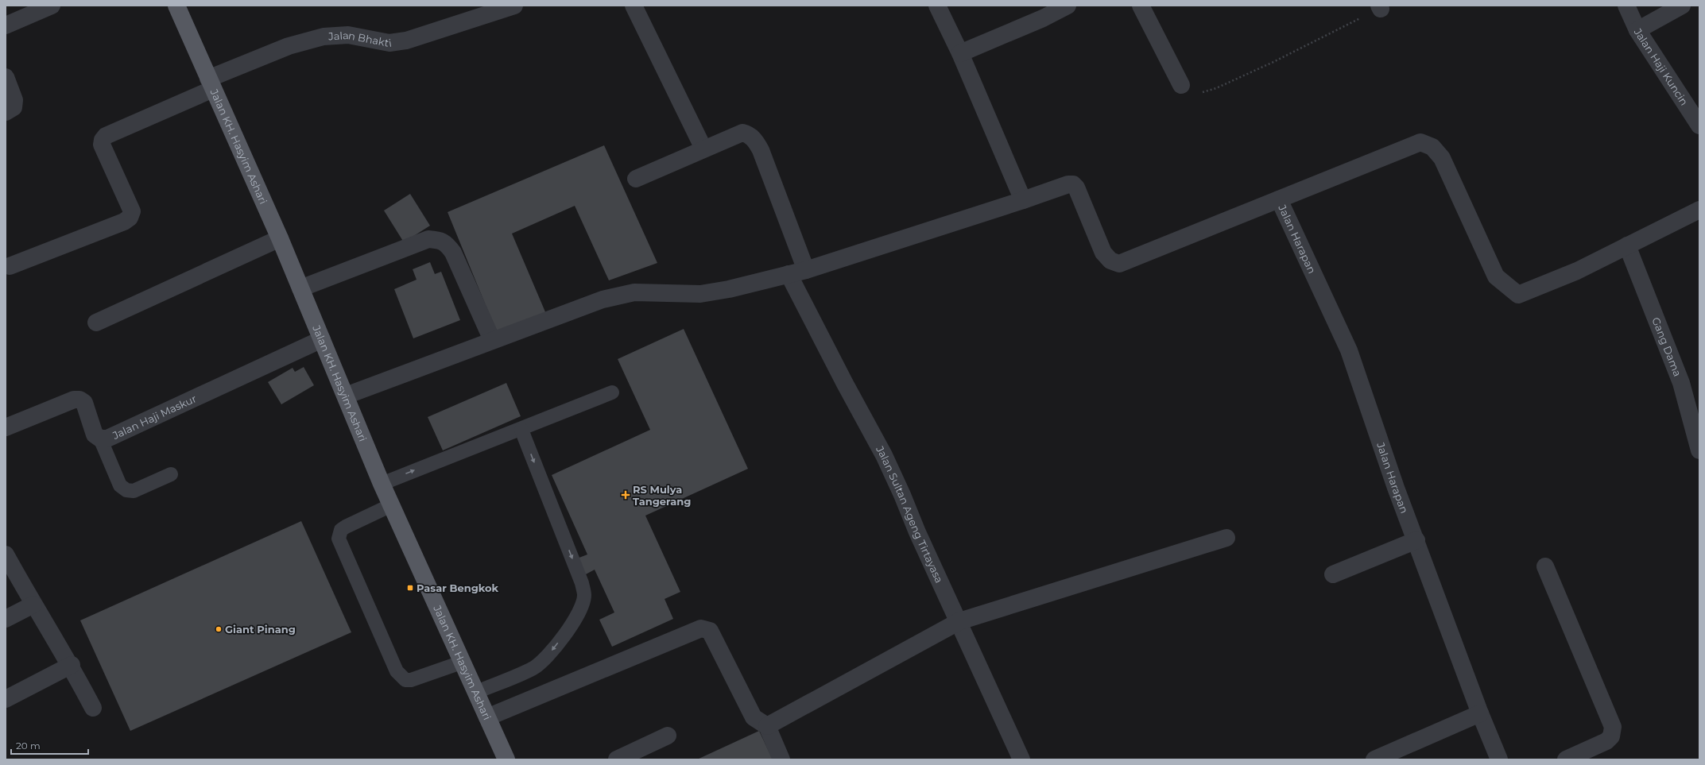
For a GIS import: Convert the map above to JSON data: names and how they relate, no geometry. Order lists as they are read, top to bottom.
{
  "streets": {
    "main road": ["Jalan KH. Hasyim Ashari"],
    "street": [
      "Jalan Bhakti",
      "Jalan Haji Kuncin",
      "Jalan Harapan",
      "Gang Dama",
      "Jalan Haji Maskur",
      "Jalan Sultan Ageng Tirtayasa"
    ]
  },
  "crossings": [
    ["Jalan Bhakti", "Jalan KH. Hasyim Ashari"],
    ["Jalan KH. Hasyim Ashari", "Jalan Haji Maskur"]
  ],
  "places": {
    "health": ["RS Mulya Tangerang"],
    "transit": ["Pasar Bengkok"],
    "other": ["Giant Pinang"]
  },
  "scale_bar": "20 m"
}
